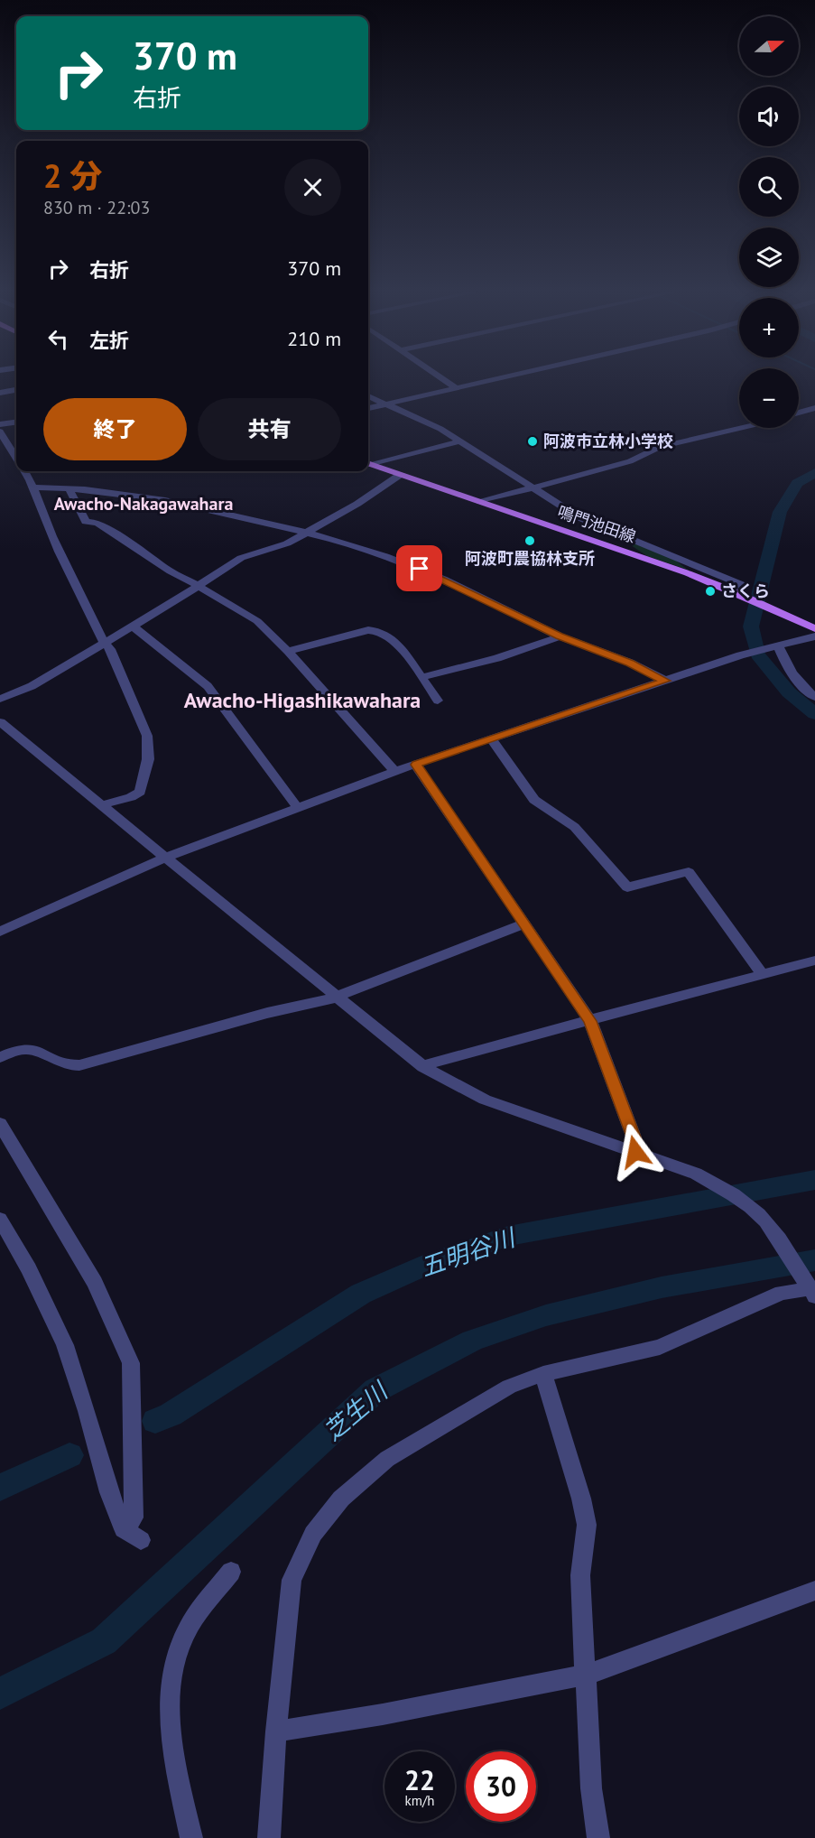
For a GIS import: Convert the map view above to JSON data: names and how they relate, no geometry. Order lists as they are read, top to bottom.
{
  "streets": {
    "main road": ["鳴門池田線"]
  },
  "districts": ["Awacho-Nakagawahara", "Awacho-Higashikawahara"],
  "water": ["五明谷川", "芝生川"],
  "places": ["阿波市立林小学校", "阿波町農協林支所", "さくら"],
  "north": "right",
  "page": {
    "map_buttons": ["+", "−"],
    "turn": ["370 m", "右折"],
    "heading": ["2 分", "830 m · 22:03"],
    "list": [
      {
        "name": "右折",
        "value": "370 m"
      },
      {
        "name": "左折",
        "value": "210 m"
      }
    ],
    "buttons": ["終了", "共有"],
    "speed": "22 km/h",
    "limit": "30"
  }
}
